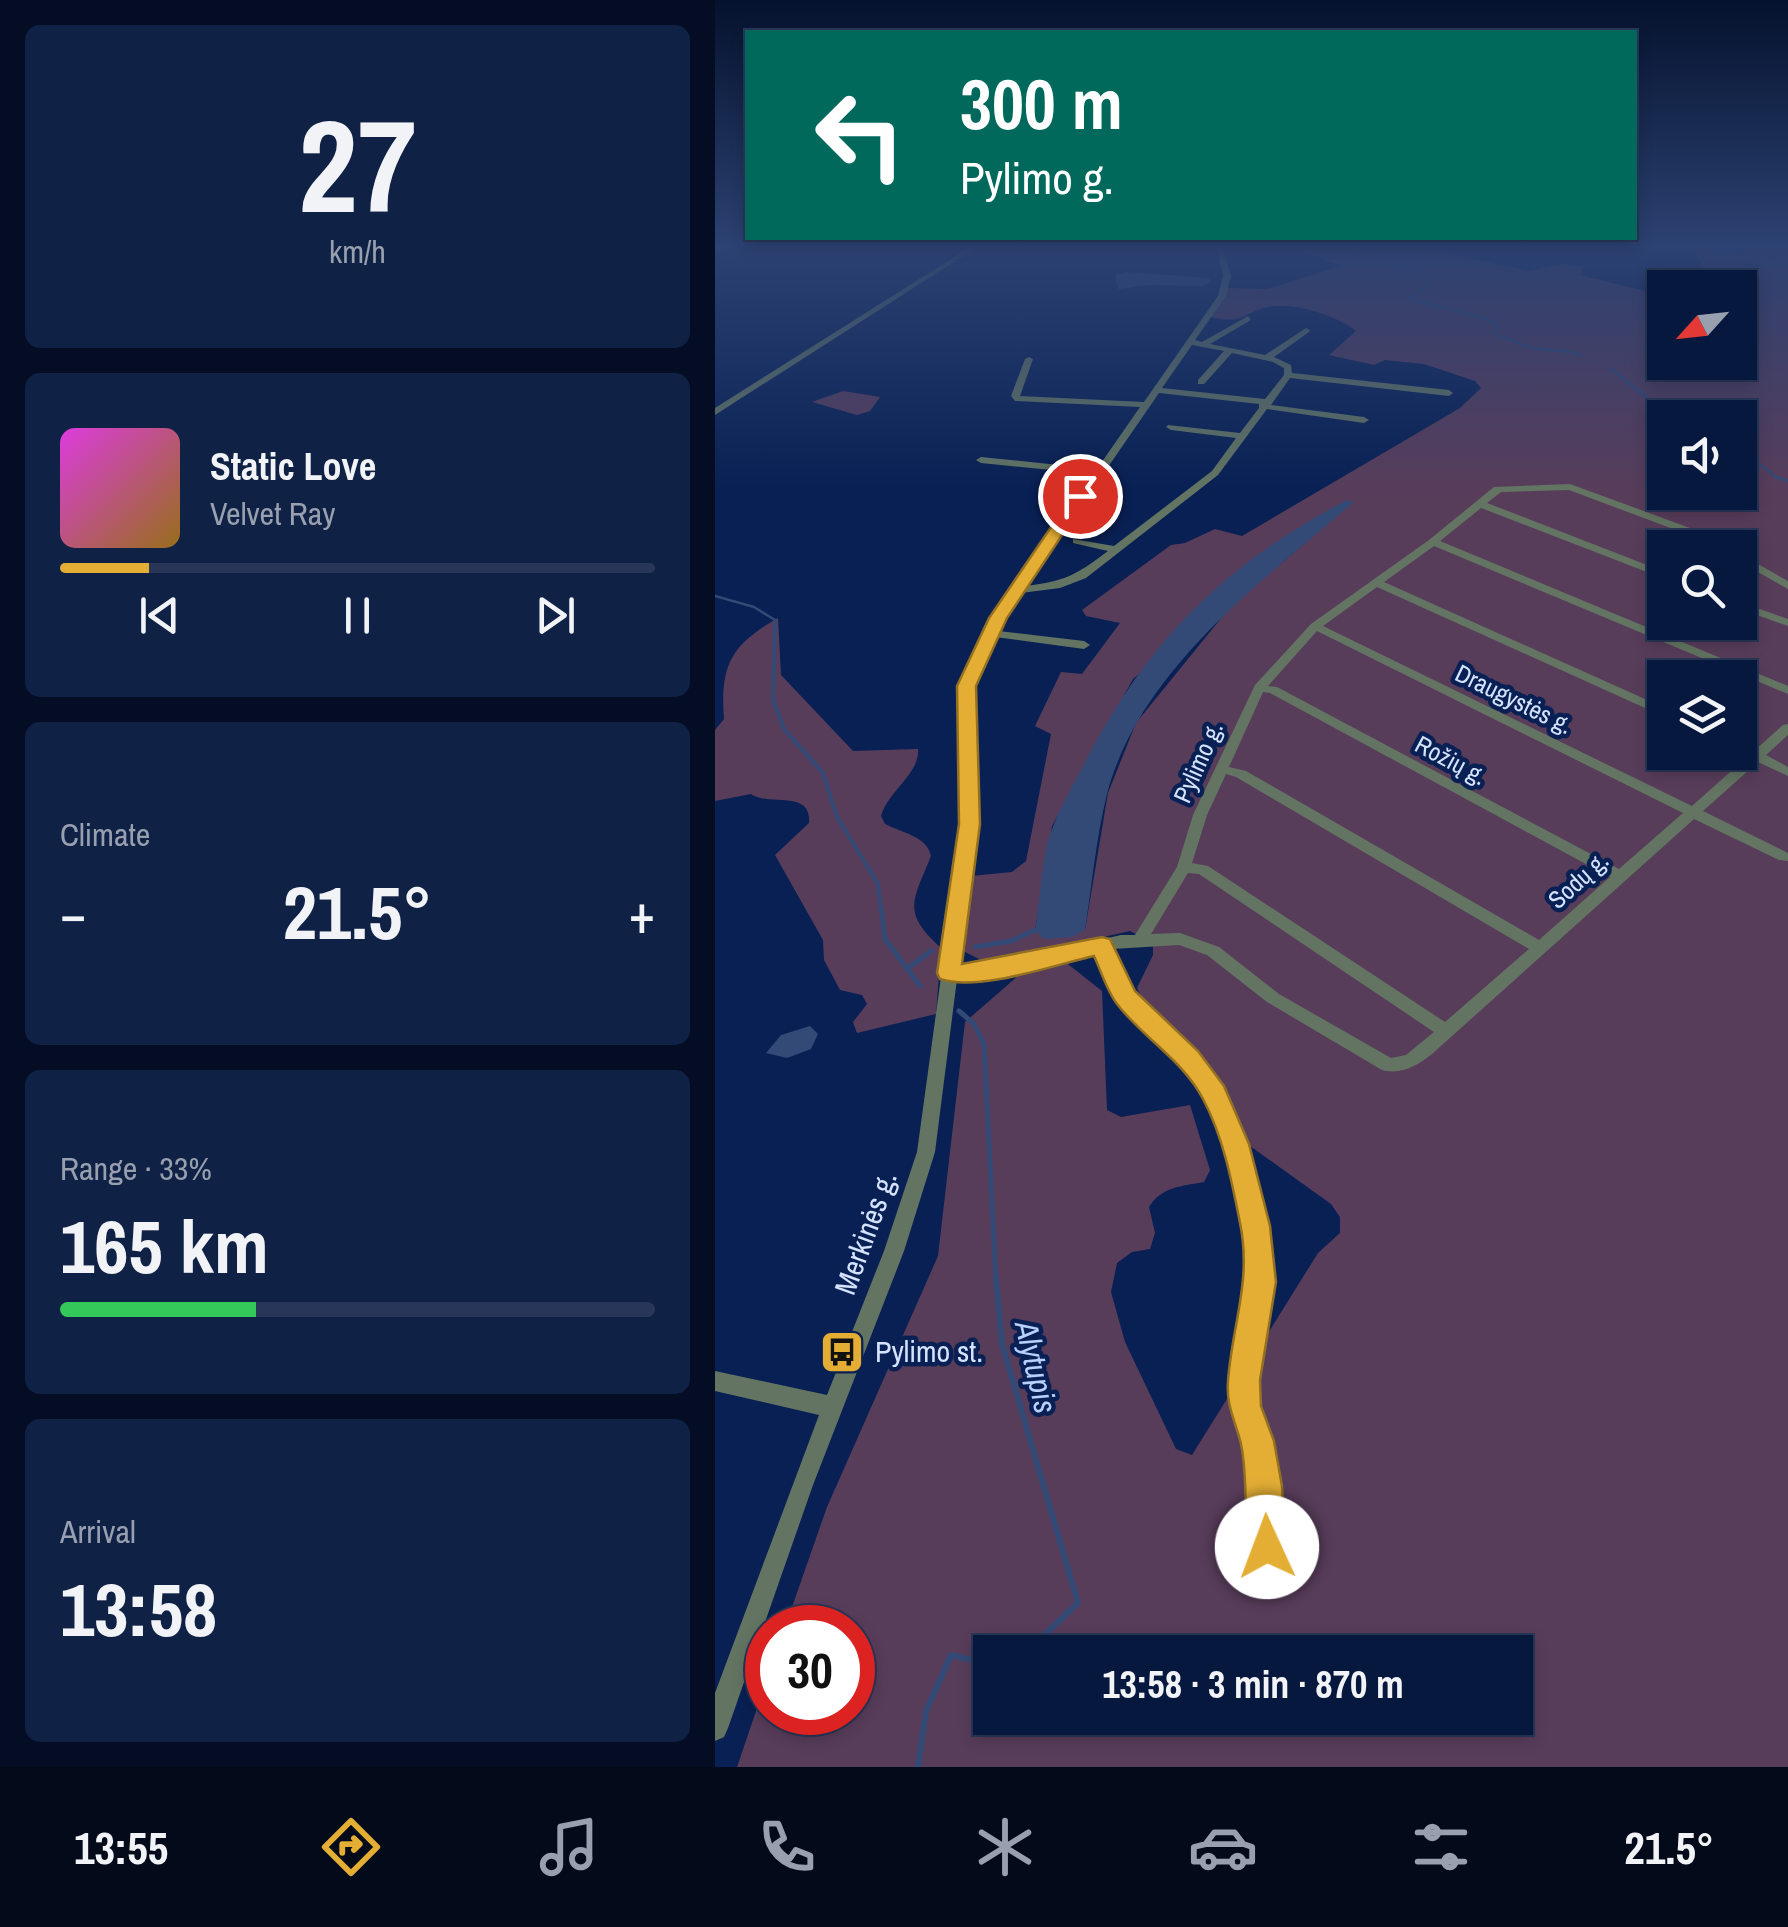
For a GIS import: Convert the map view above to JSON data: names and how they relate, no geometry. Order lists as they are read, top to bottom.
{
  "streets": {
    "street": [
      "Draugystės g.",
      "Rožių g.",
      "Pylimo g.",
      "Sodų g.",
      "Merkinės g."
    ]
  },
  "crossings": [
    ["Draugystės g.", "Pylimo g."],
    ["Draugystės g.", "Sodų g."],
    ["Rožių g.", "Pylimo g."],
    ["Rožių g.", "Sodų g."],
    ["Pylimo g.", "Sodų g."]
  ],
  "water": ["Alytupis"],
  "places": {
    "bus stop": ["Pylimo st."]
  },
  "north": "bottom left",
  "page": {
    "tile": [
      ["27", "km/h"],
      "Climate",
      ["Range · 33%", "165 km"],
      ["Arrival", "13:58"]
    ],
    "turn": ["300 m", "Pylimo g."],
    "song": ["Static Love", "Velvet Ray"],
    "heat": ["−", "21.5°", "+"],
    "limit": "30",
    "trip": "13:58 · 3 min · 870 m",
    "tabs": ["13:55", "21.5°"]
  }
}
